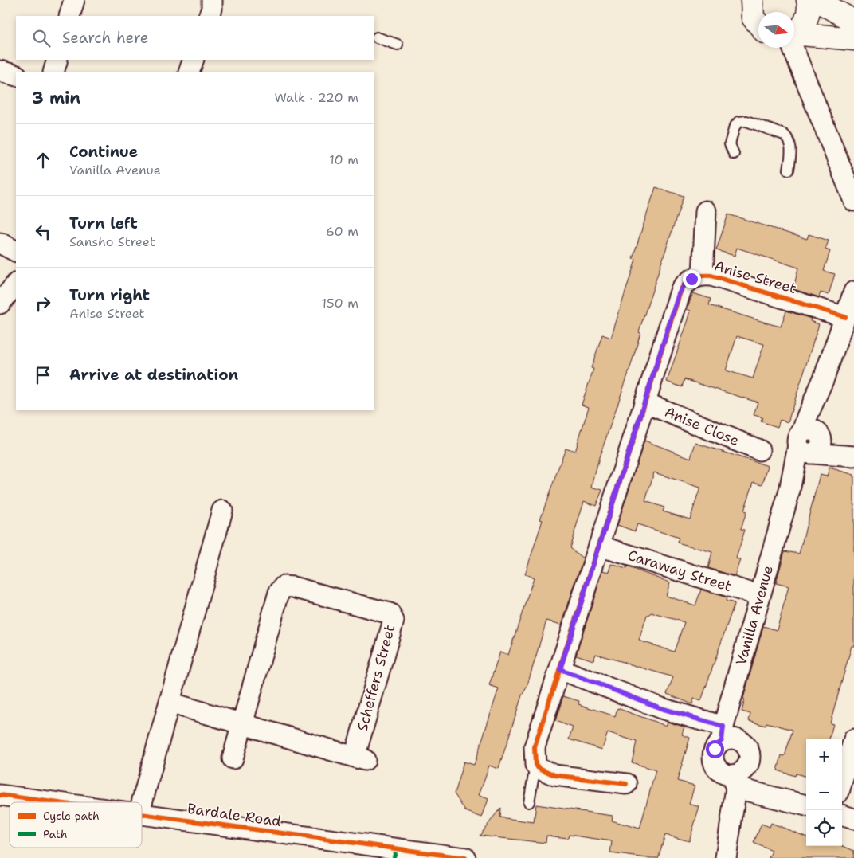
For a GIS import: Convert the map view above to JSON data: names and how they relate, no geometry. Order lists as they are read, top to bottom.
{
  "streets": {
    "street": [
      "Anise Street",
      "Anise Close",
      "Caraway Street",
      "Vanilla Avenue",
      "Scheffers Street",
      "Bardale Road"
    ]
  },
  "crossings": [
    ["Anise Street", "Anise Close"],
    ["Anise Street", "Caraway Street"],
    ["Anise Street", "Vanilla Avenue"],
    ["Caraway Street", "Vanilla Avenue"]
  ],
  "legend": ["Cycle path", "Path"],
  "north": "right",
  "page": {
    "search": "Search here",
    "heading": ["3 min", "Walk · 220 m"],
    "list": [
      ["Continue", "Vanilla Avenue", "10 m"],
      ["Turn left", "Sansho Street", "60 m"],
      ["Turn right", "Anise Street", "150 m"],
      "Arrive at destination"
    ],
    "map_buttons": ["+", "−"]
  }
}
